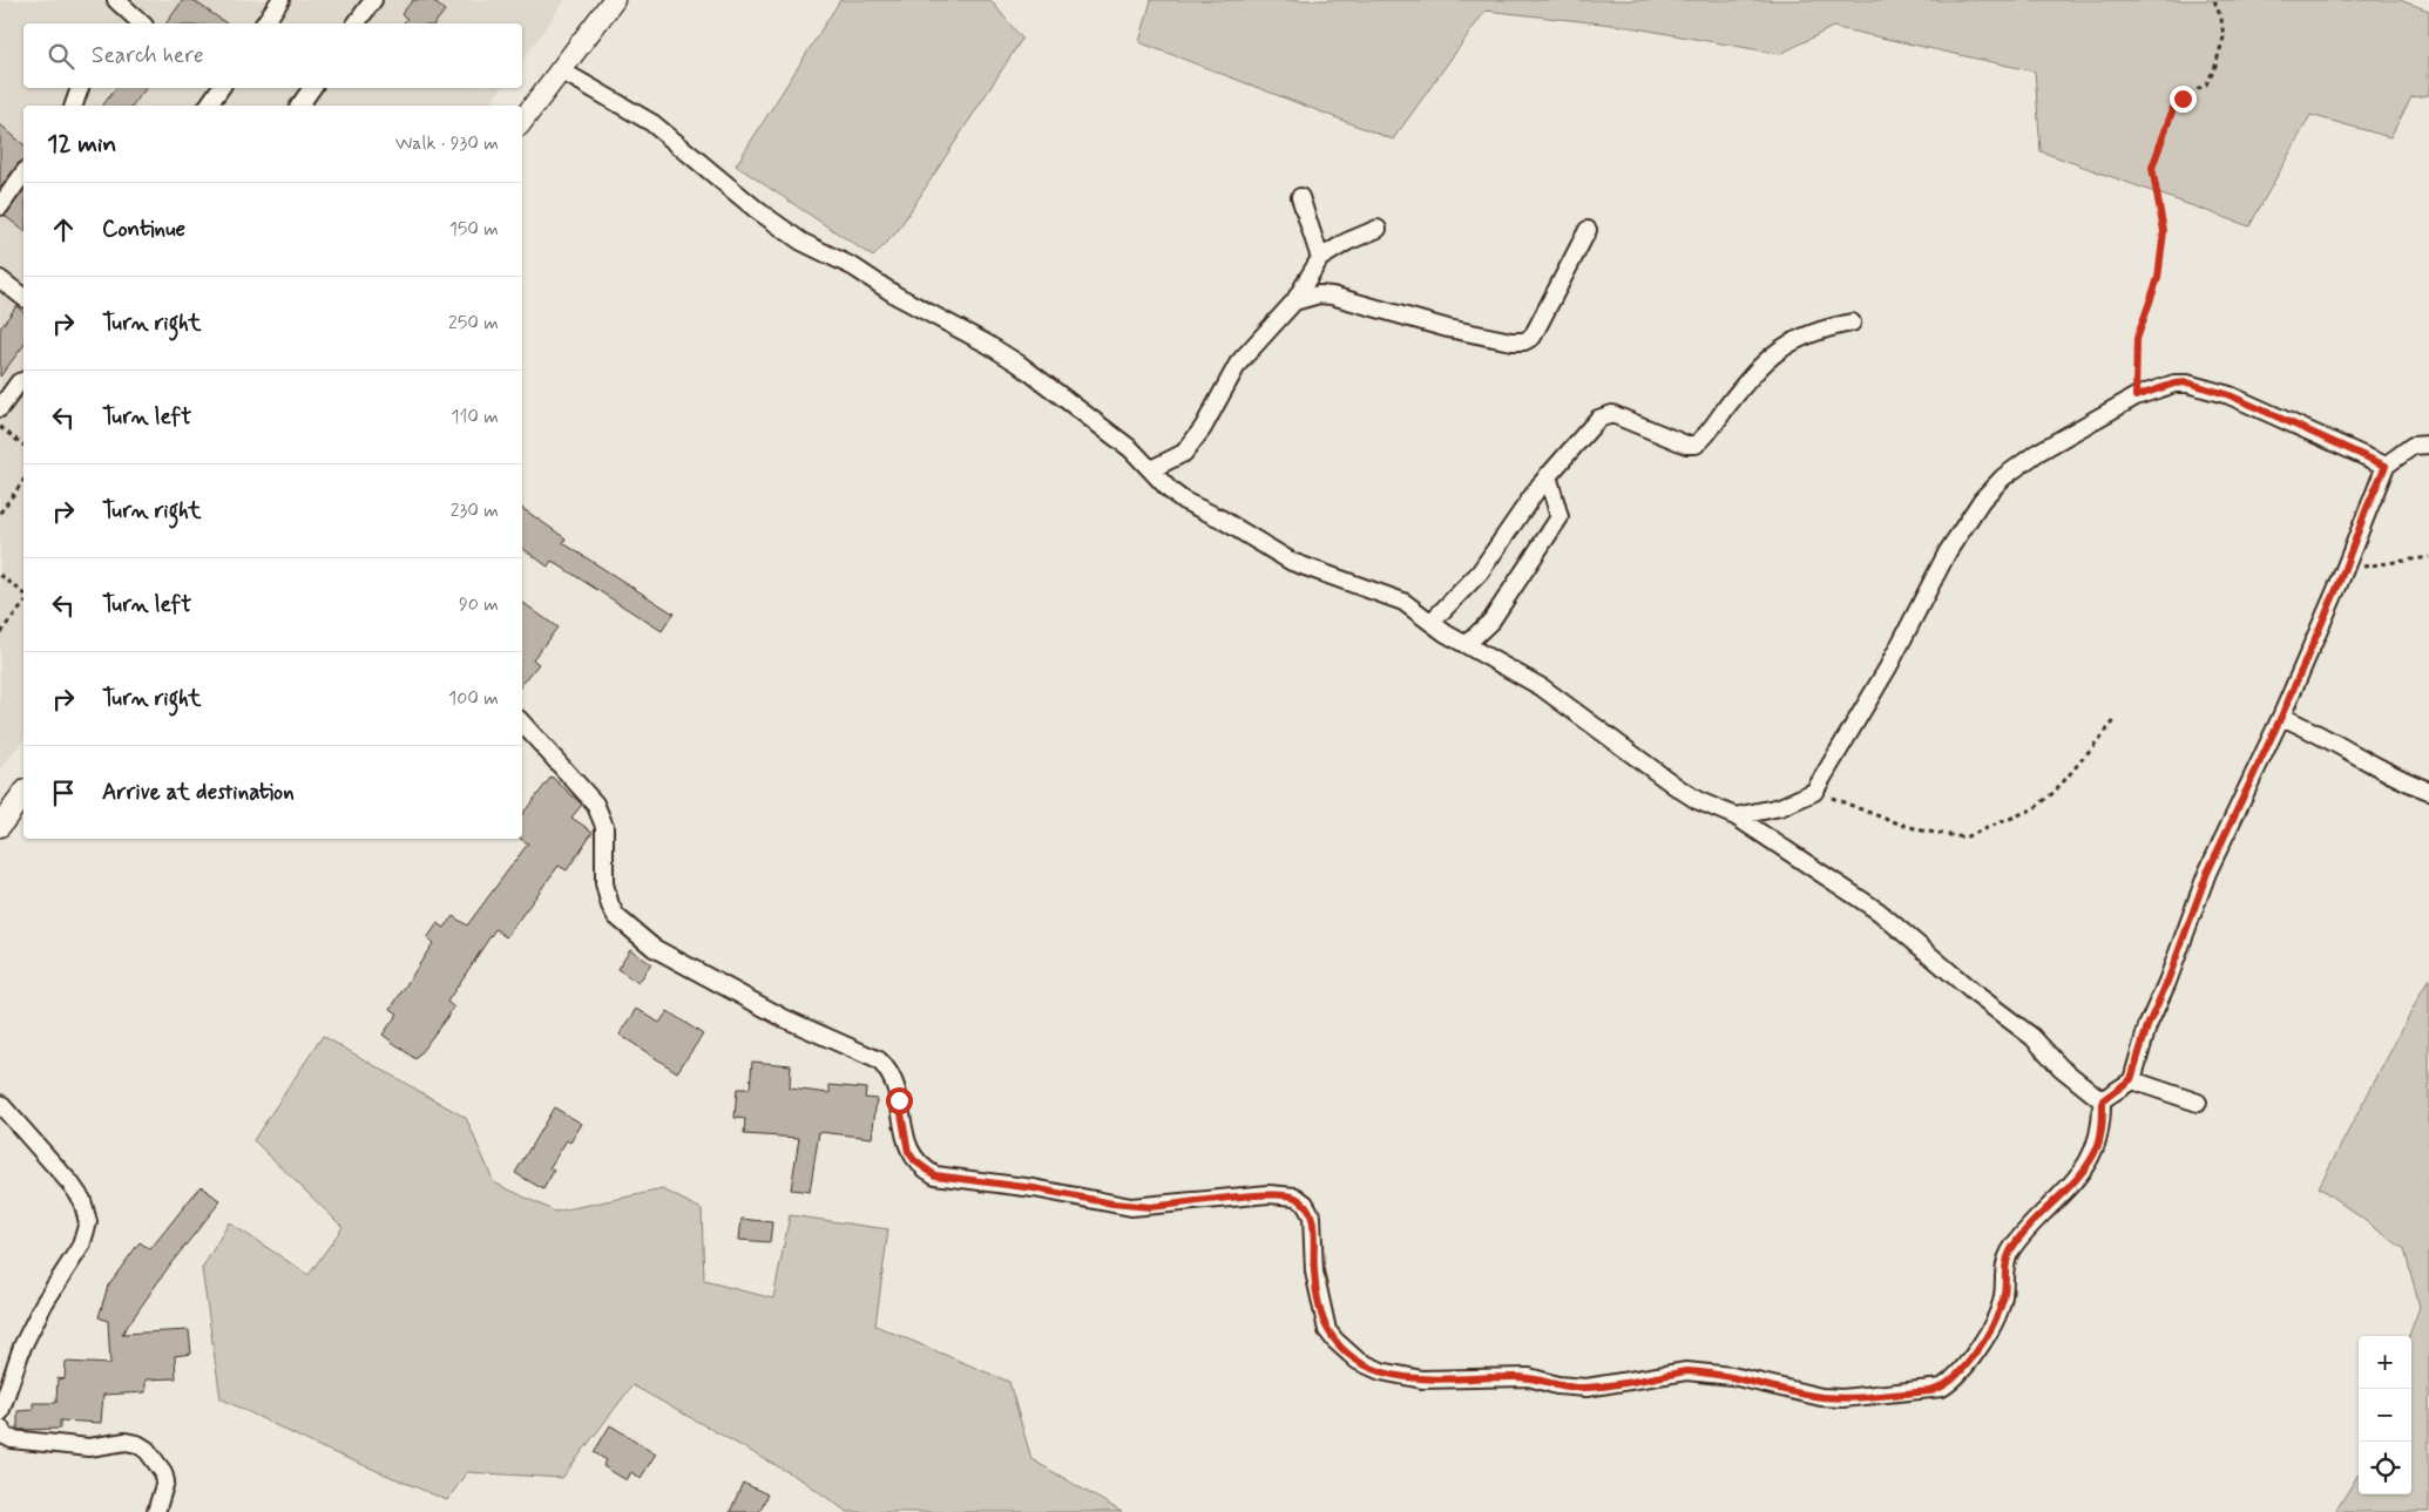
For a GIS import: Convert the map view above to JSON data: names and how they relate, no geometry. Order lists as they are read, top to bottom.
{
  "page": {
    "search": "Search here",
    "heading": ["12 min", "Walk · 930 m"],
    "list": [
      ["Continue", "150 m"],
      ["Turn right", "250 m"],
      ["Turn left", "110 m"],
      ["Turn right", "230 m"],
      ["Turn left", "90 m"],
      ["Turn right", "100 m"],
      "Arrive at destination"
    ],
    "map_buttons": ["+", "−"]
  }
}
